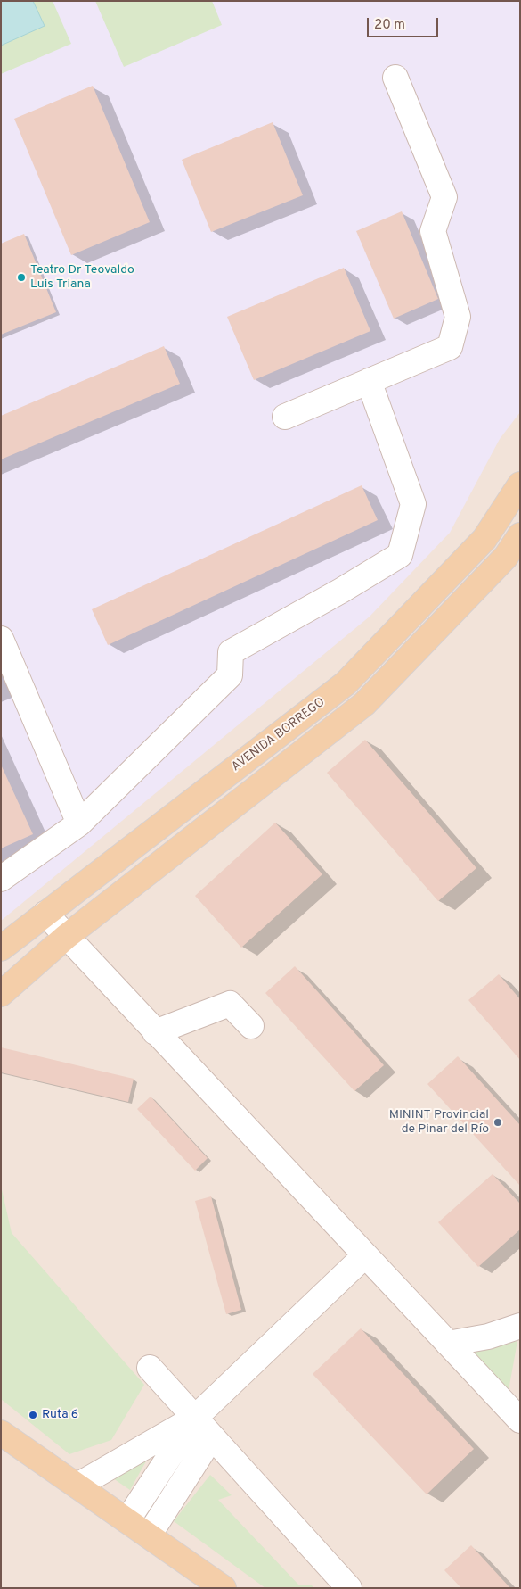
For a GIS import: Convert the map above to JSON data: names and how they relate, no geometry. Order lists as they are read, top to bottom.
{
  "streets": {
    "main road": ["AVENIDA BORREGO"]
  },
  "places": ["Teatro Dr Teovaldo Luis Triana", "MININT Provincial de Pinar del Río", "Ruta 6"],
  "scale_bar": "20 m"
}
